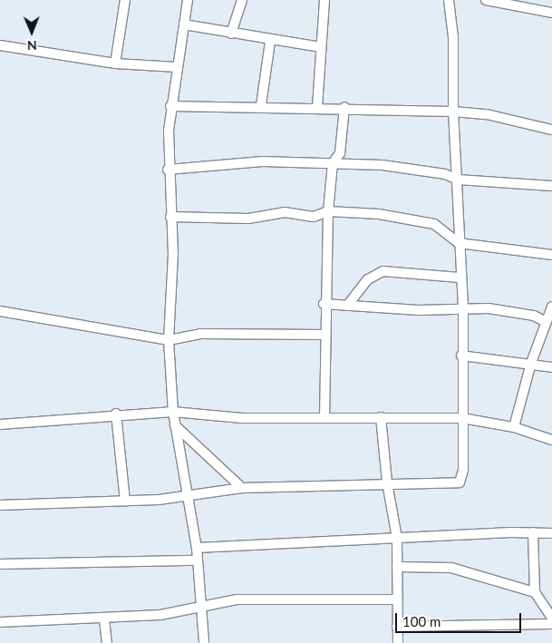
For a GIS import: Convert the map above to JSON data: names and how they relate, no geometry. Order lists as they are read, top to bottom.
{
  "scale_bar": "100 m",
  "north": "bottom"
}
